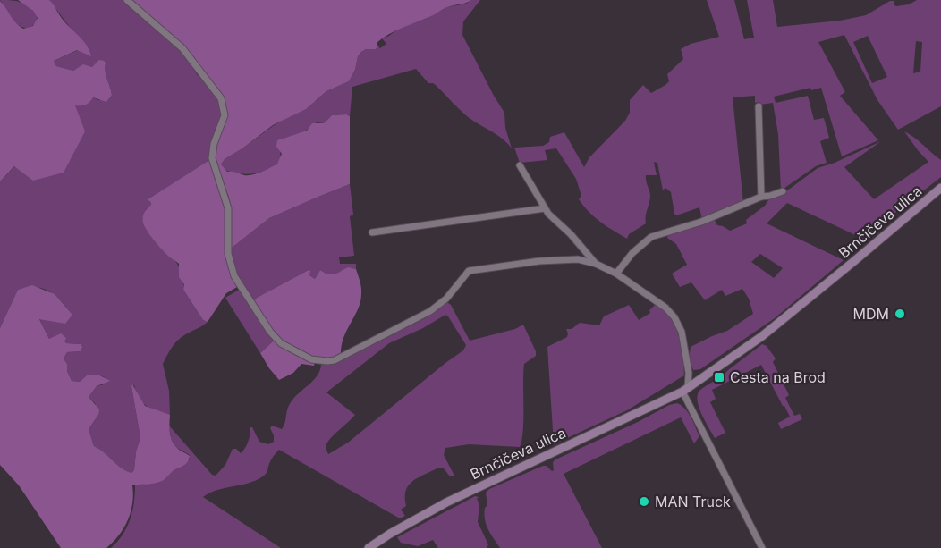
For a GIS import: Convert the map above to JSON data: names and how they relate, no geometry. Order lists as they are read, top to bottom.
{
  "streets": {
    "street": ["Brnčičeva ulica"]
  },
  "places": {
    "other": ["MDM", "MAN Truck"],
    "transit": ["Cesta na Brod"]
  }
}
